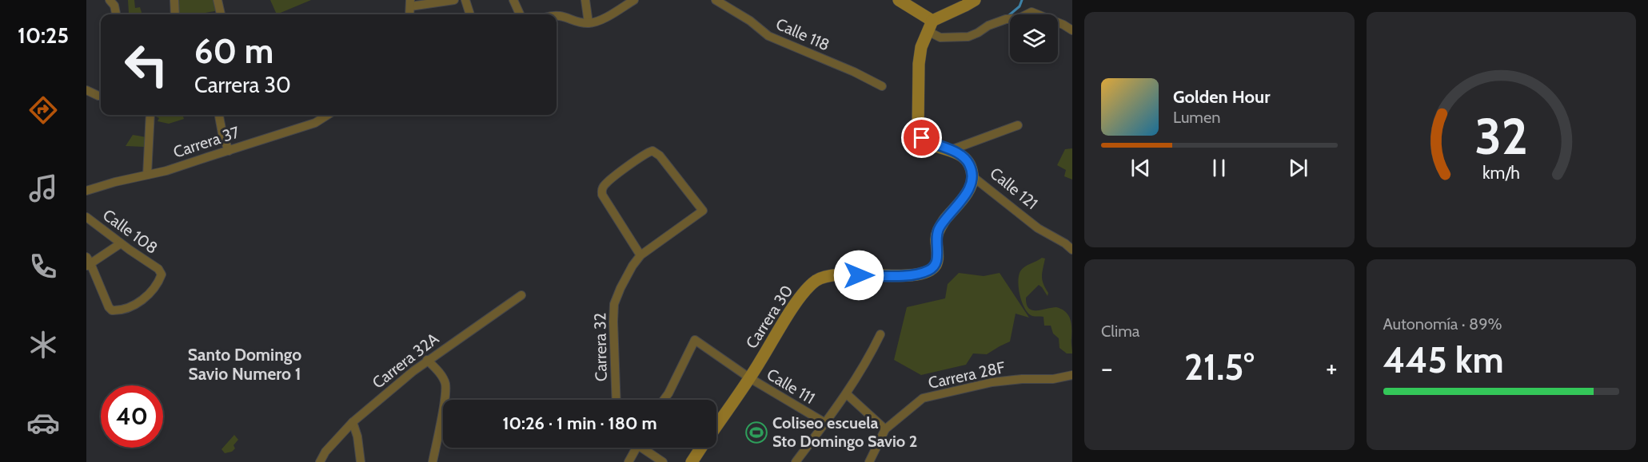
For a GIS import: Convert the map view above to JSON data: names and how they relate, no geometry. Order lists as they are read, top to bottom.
{
  "streets": {
    "street": [
      "Calle 118",
      "Carrera 37",
      "Calle 121",
      "Calle 108",
      "Carrera 30",
      "Carrera 32",
      "Carrera 32A",
      "Carrera 28F",
      "Calle 111"
    ]
  },
  "crossings": [
    ["Calle 121", "Carrera 30"],
    ["Carrera 30", "Calle 111"]
  ],
  "districts": ["Santo Domingo Savio Numero 1"],
  "places": {
    "sports": ["Coliseo escuela Sto Domingo Savio 2"]
  },
  "page": {
    "tabs": "10:25",
    "turn": ["60 m", "Carrera 30"],
    "song": ["Golden Hour", "Lumen"],
    "tile": [
      "Clima",
      ["Autonomía · 89%", "445 km"]
    ],
    "heat": ["−", "21.5°", "+"],
    "limit": "40",
    "trip": "10:26 · 1 min · 180 m",
    "gauge": ["32", "km/h"]
  }
}
